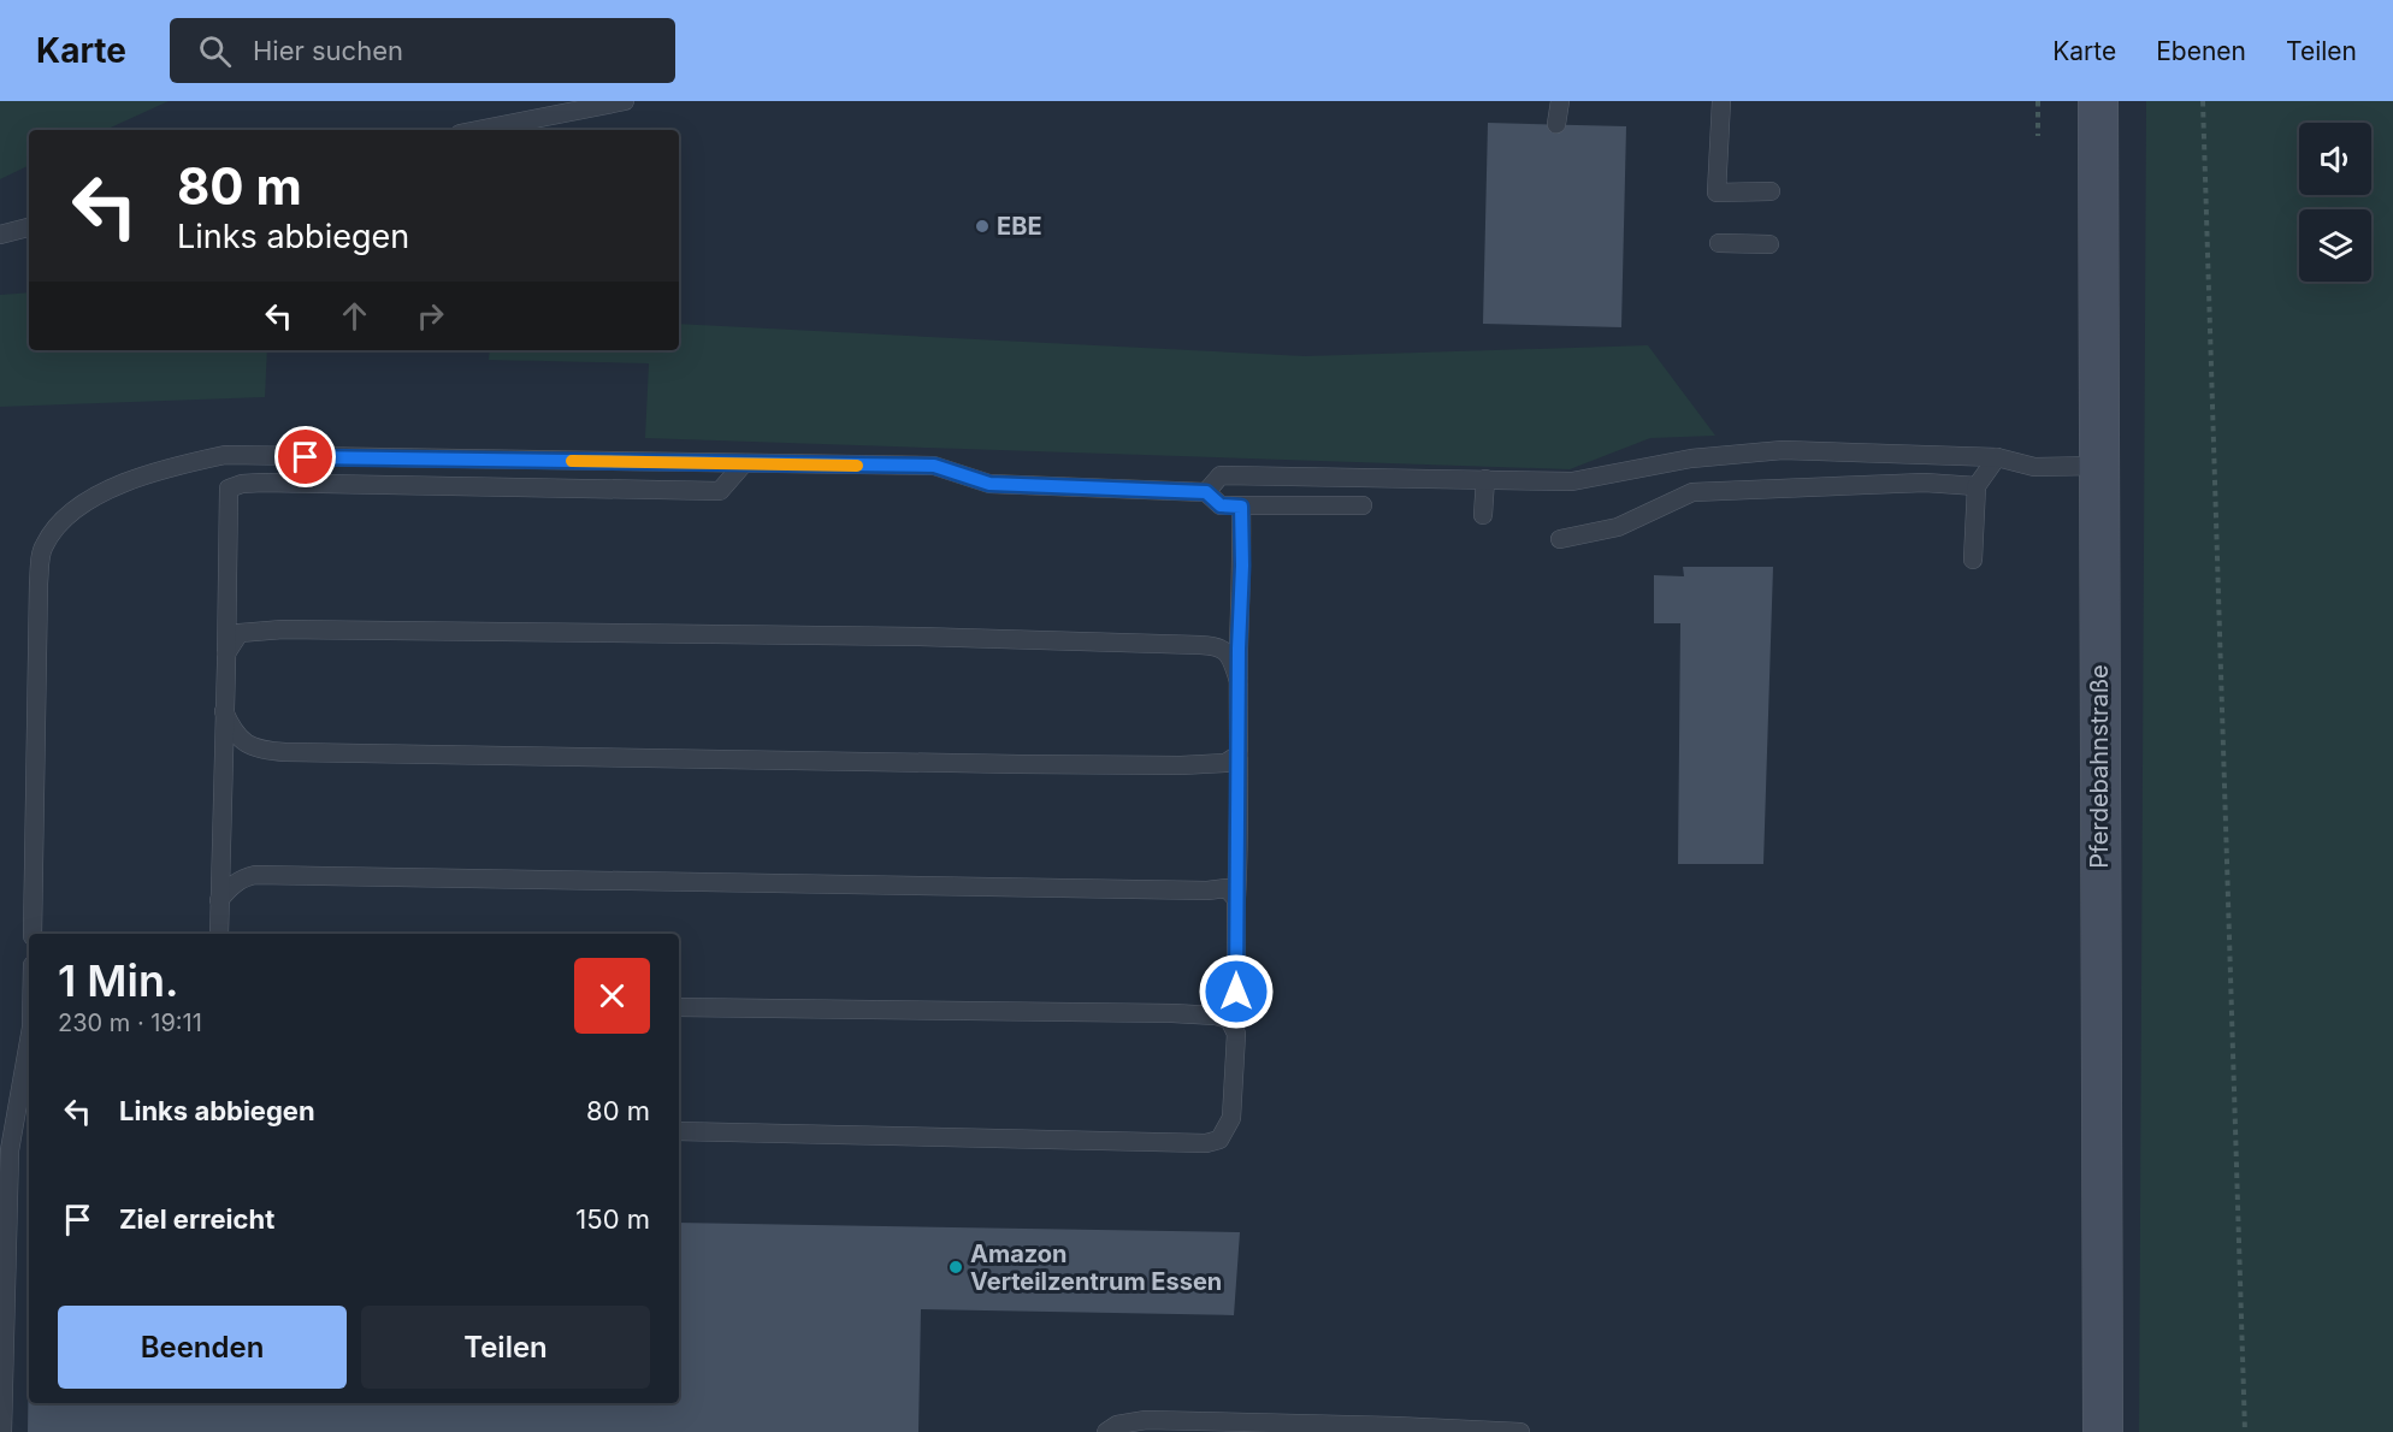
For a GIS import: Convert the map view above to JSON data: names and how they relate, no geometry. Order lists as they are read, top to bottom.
{
  "streets": {
    "street": ["Pferdebahnstraße"]
  },
  "places": ["EBE", "Amazon Verteilzentrum Essen"],
  "page": {
    "header": "Karte",
    "search": "Hier suchen",
    "nav": ["Karte", "Ebenen", "Teilen"],
    "turn": ["80 m", "Links abbiegen"],
    "heading": ["1 Min.", "230 m · 19:11"],
    "list": [
      {
        "name": "Links abbiegen",
        "value": "80 m"
      },
      {
        "name": "Ziel erreicht",
        "value": "150 m"
      }
    ],
    "buttons": ["Beenden", "Teilen"]
  }
}
